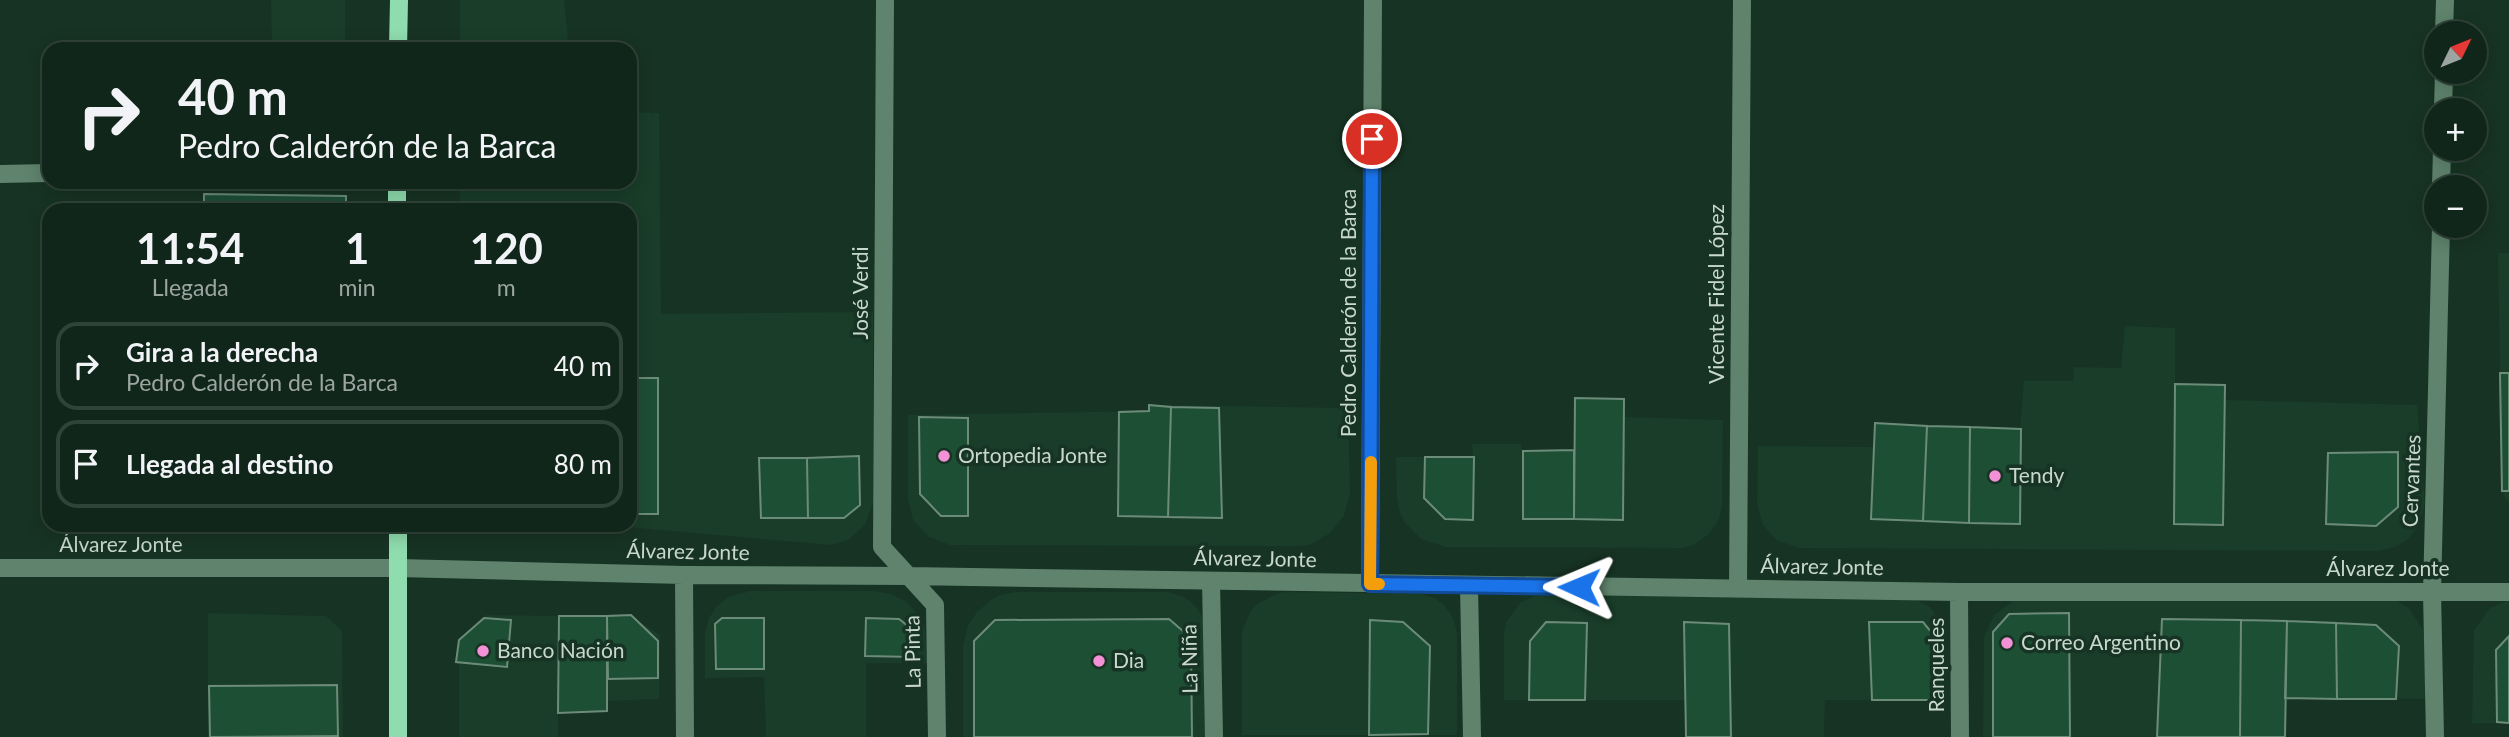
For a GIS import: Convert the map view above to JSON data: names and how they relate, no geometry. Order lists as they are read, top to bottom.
{
  "streets": {
    "street": [
      "José Verdi",
      "Vicente Fidel López",
      "Pedro Calderón de la Barca",
      "Cervantes",
      "Álvarez Jonte",
      "La Pinta",
      "La Niña",
      "Ranqueles"
    ]
  },
  "crossings": [
    ["José Verdi", "Álvarez Jonte"],
    ["José Verdi", "La Pinta"],
    ["Vicente Fidel López", "Álvarez Jonte"],
    ["Pedro Calderón de la Barca", "Álvarez Jonte"],
    ["Cervantes", "Álvarez Jonte"],
    ["Álvarez Jonte", "La Pinta"],
    ["Álvarez Jonte", "La Niña"],
    ["Álvarez Jonte", "Ranqueles"]
  ],
  "places": [
    "Ortopedia Jonte",
    "Tendy",
    "Correo Argentino",
    "Banco Nación",
    "Dia"
  ],
  "north": "top right",
  "page": {
    "map_buttons": ["+", "−"],
    "turn": ["40 m", "Pedro Calderón de la Barca"],
    "eta": [
      "11:54",
      "Llegada",
      "1",
      "min",
      "120",
      "m"
    ],
    "list": [
      {
        "name": "Gira a la derecha",
        "note": "Pedro Calderón de la Barca",
        "value": "40 m"
      },
      {
        "name": "Llegada al destino",
        "value": "80 m"
      }
    ]
  }
}
